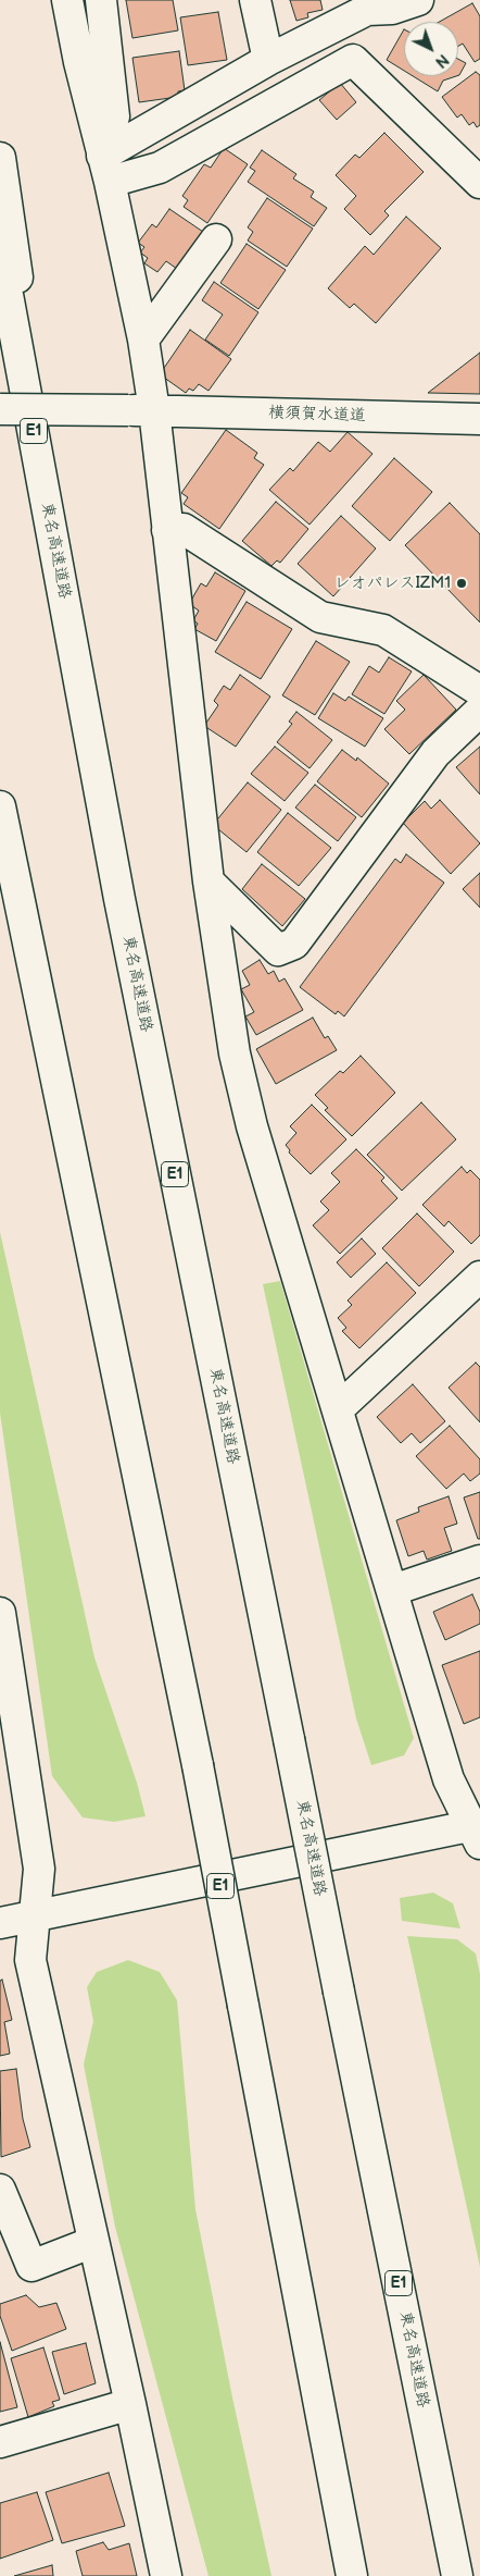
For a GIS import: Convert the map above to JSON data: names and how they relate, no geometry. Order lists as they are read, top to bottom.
{
  "streets": {
    "main road": ["横須賀水道道", "E1", "東名高速道路"]
  },
  "places": ["レオパレスIZM1"],
  "north": "bottom right"
}
